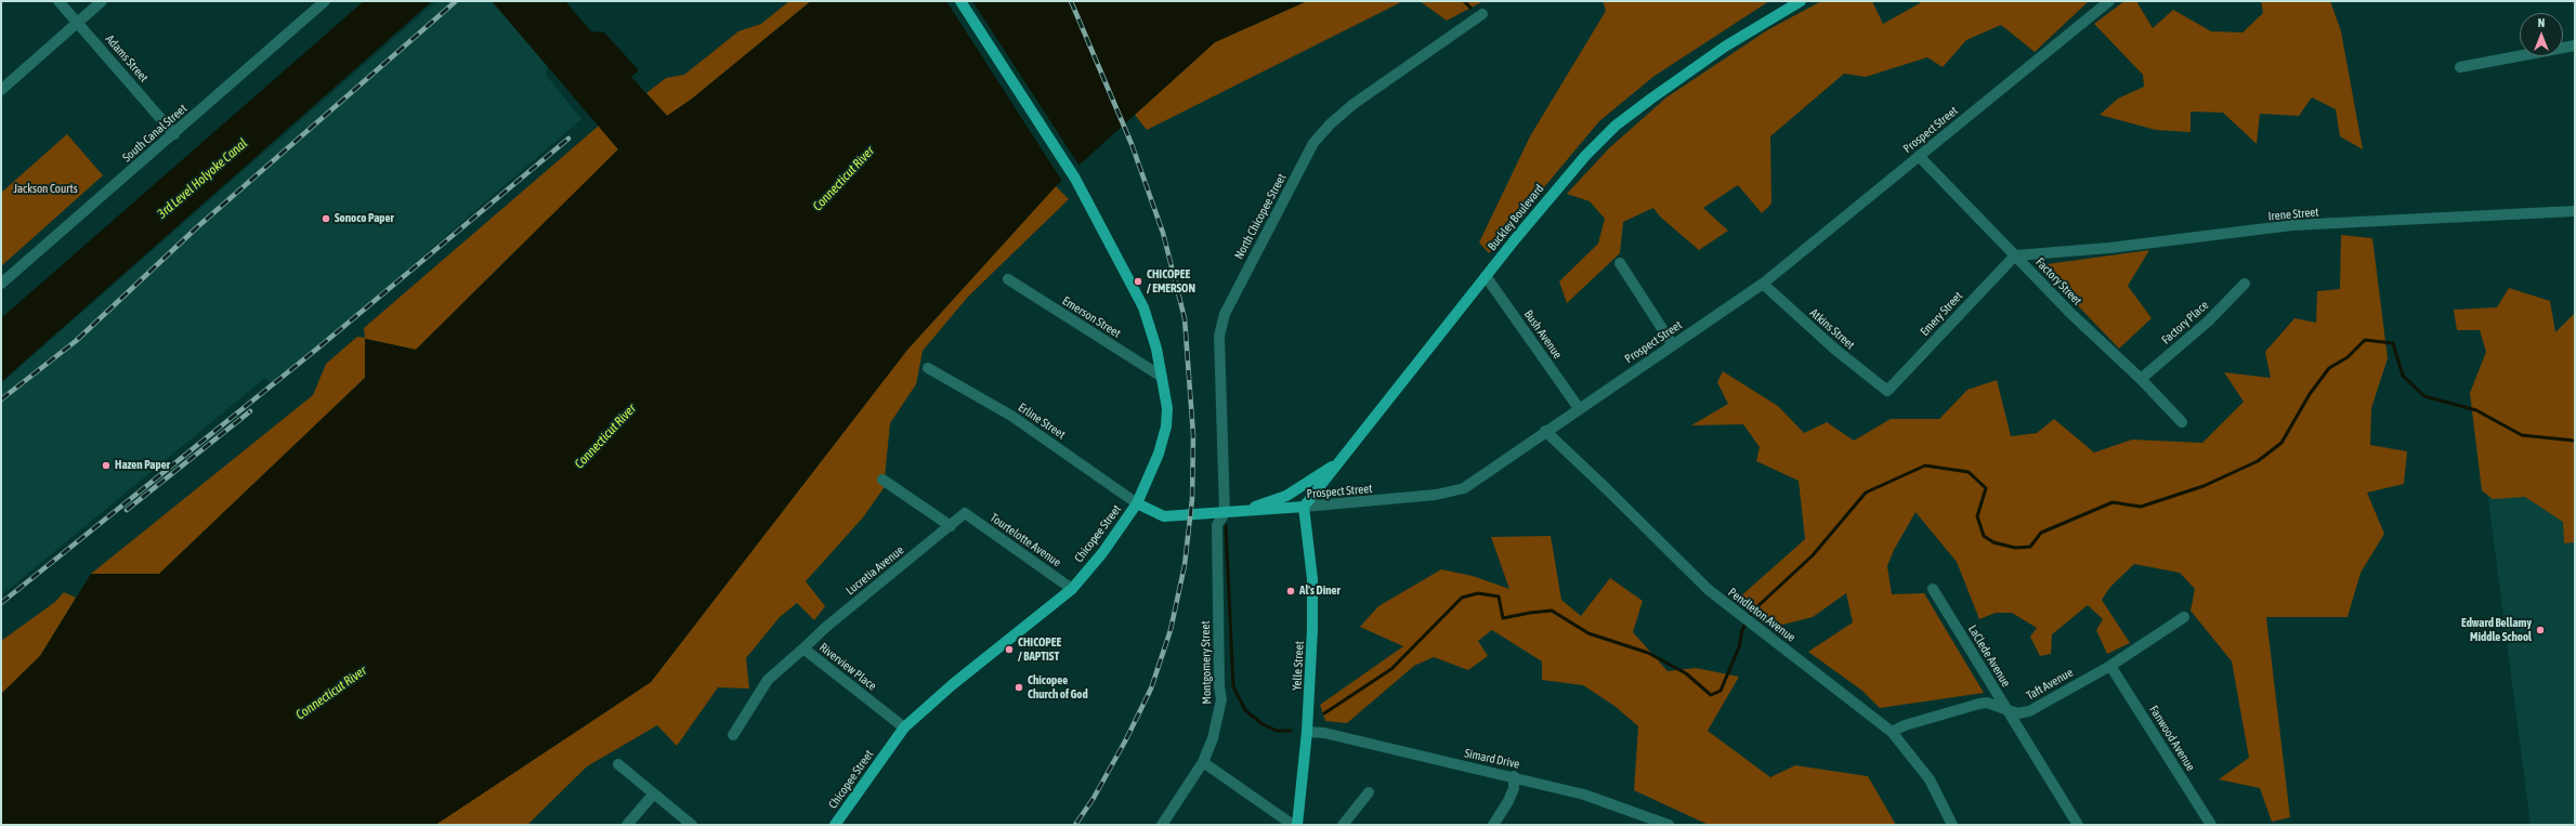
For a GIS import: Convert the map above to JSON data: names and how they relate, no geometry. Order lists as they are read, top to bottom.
{
  "streets": {
    "main road": [
      "Prospect Street",
      "Buckley Boulevard",
      "Chicopee Street",
      "Yelle Street"
    ],
    "street": [
      "Adams Street",
      "South Canal Street",
      "Irene Street",
      "North Chicopee Street",
      "Factory Street",
      "Emery Street",
      "Emerson Street",
      "Factory Place",
      "Atkins Street",
      "Bush Avenue",
      "Erline Street",
      "Tourtelotte Avenue",
      "Lucretia Avenue",
      "Pendleton Avenue",
      "LaClede Avenue",
      "Montgomery Street",
      "Riverview Place",
      "Taft Avenue",
      "Fanwood Avenue",
      "Simard Drive"
    ]
  },
  "crossings": [
    ["Adams Street", "South Canal Street"],
    ["Prospect Street", "North Chicopee Street"],
    ["Prospect Street", "Buckley Boulevard"],
    ["Prospect Street", "Factory Street"],
    ["Prospect Street", "Atkins Street"],
    ["Prospect Street", "Bush Avenue"],
    ["Prospect Street", "Erline Street"],
    ["Prospect Street", "Chicopee Street"],
    ["Prospect Street", "Pendleton Avenue"],
    ["Prospect Street", "Montgomery Street"],
    ["Prospect Street", "Yelle Street"],
    ["Irene Street", "Factory Street"],
    ["Irene Street", "Emery Street"],
    ["North Chicopee Street", "Montgomery Street"],
    ["Buckley Boulevard", "Bush Avenue"],
    ["Buckley Boulevard", "Yelle Street"],
    ["Factory Street", "Emery Street"],
    ["Factory Street", "Factory Place"],
    ["Emery Street", "Atkins Street"],
    ["Emerson Street", "Chicopee Street"],
    ["Erline Street", "Chicopee Street"],
    ["Chicopee Street", "Tourtelotte Avenue"],
    ["Chicopee Street", "Riverview Place"],
    ["Tourtelotte Avenue", "Lucretia Avenue"],
    ["Lucretia Avenue", "Riverview Place"],
    ["Pendleton Avenue", "Taft Avenue"],
    ["LaClede Avenue", "Taft Avenue"],
    ["Yelle Street", "Simard Drive"],
    ["Taft Avenue", "Fanwood Avenue"]
  ],
  "water": ["3rd Level Holyoke Canal", "Connecticut River"],
  "parks": ["Jackson Courts"],
  "places": [
    "Sonoco Paper",
    "CHICOPEE / EMERSON",
    "Hazen Paper",
    "Al's Diner",
    "Edward Bellamy Middle School",
    "CHICOPEE / BAPTIST",
    "Chicopee Church of God"
  ],
  "north": "top"
}
